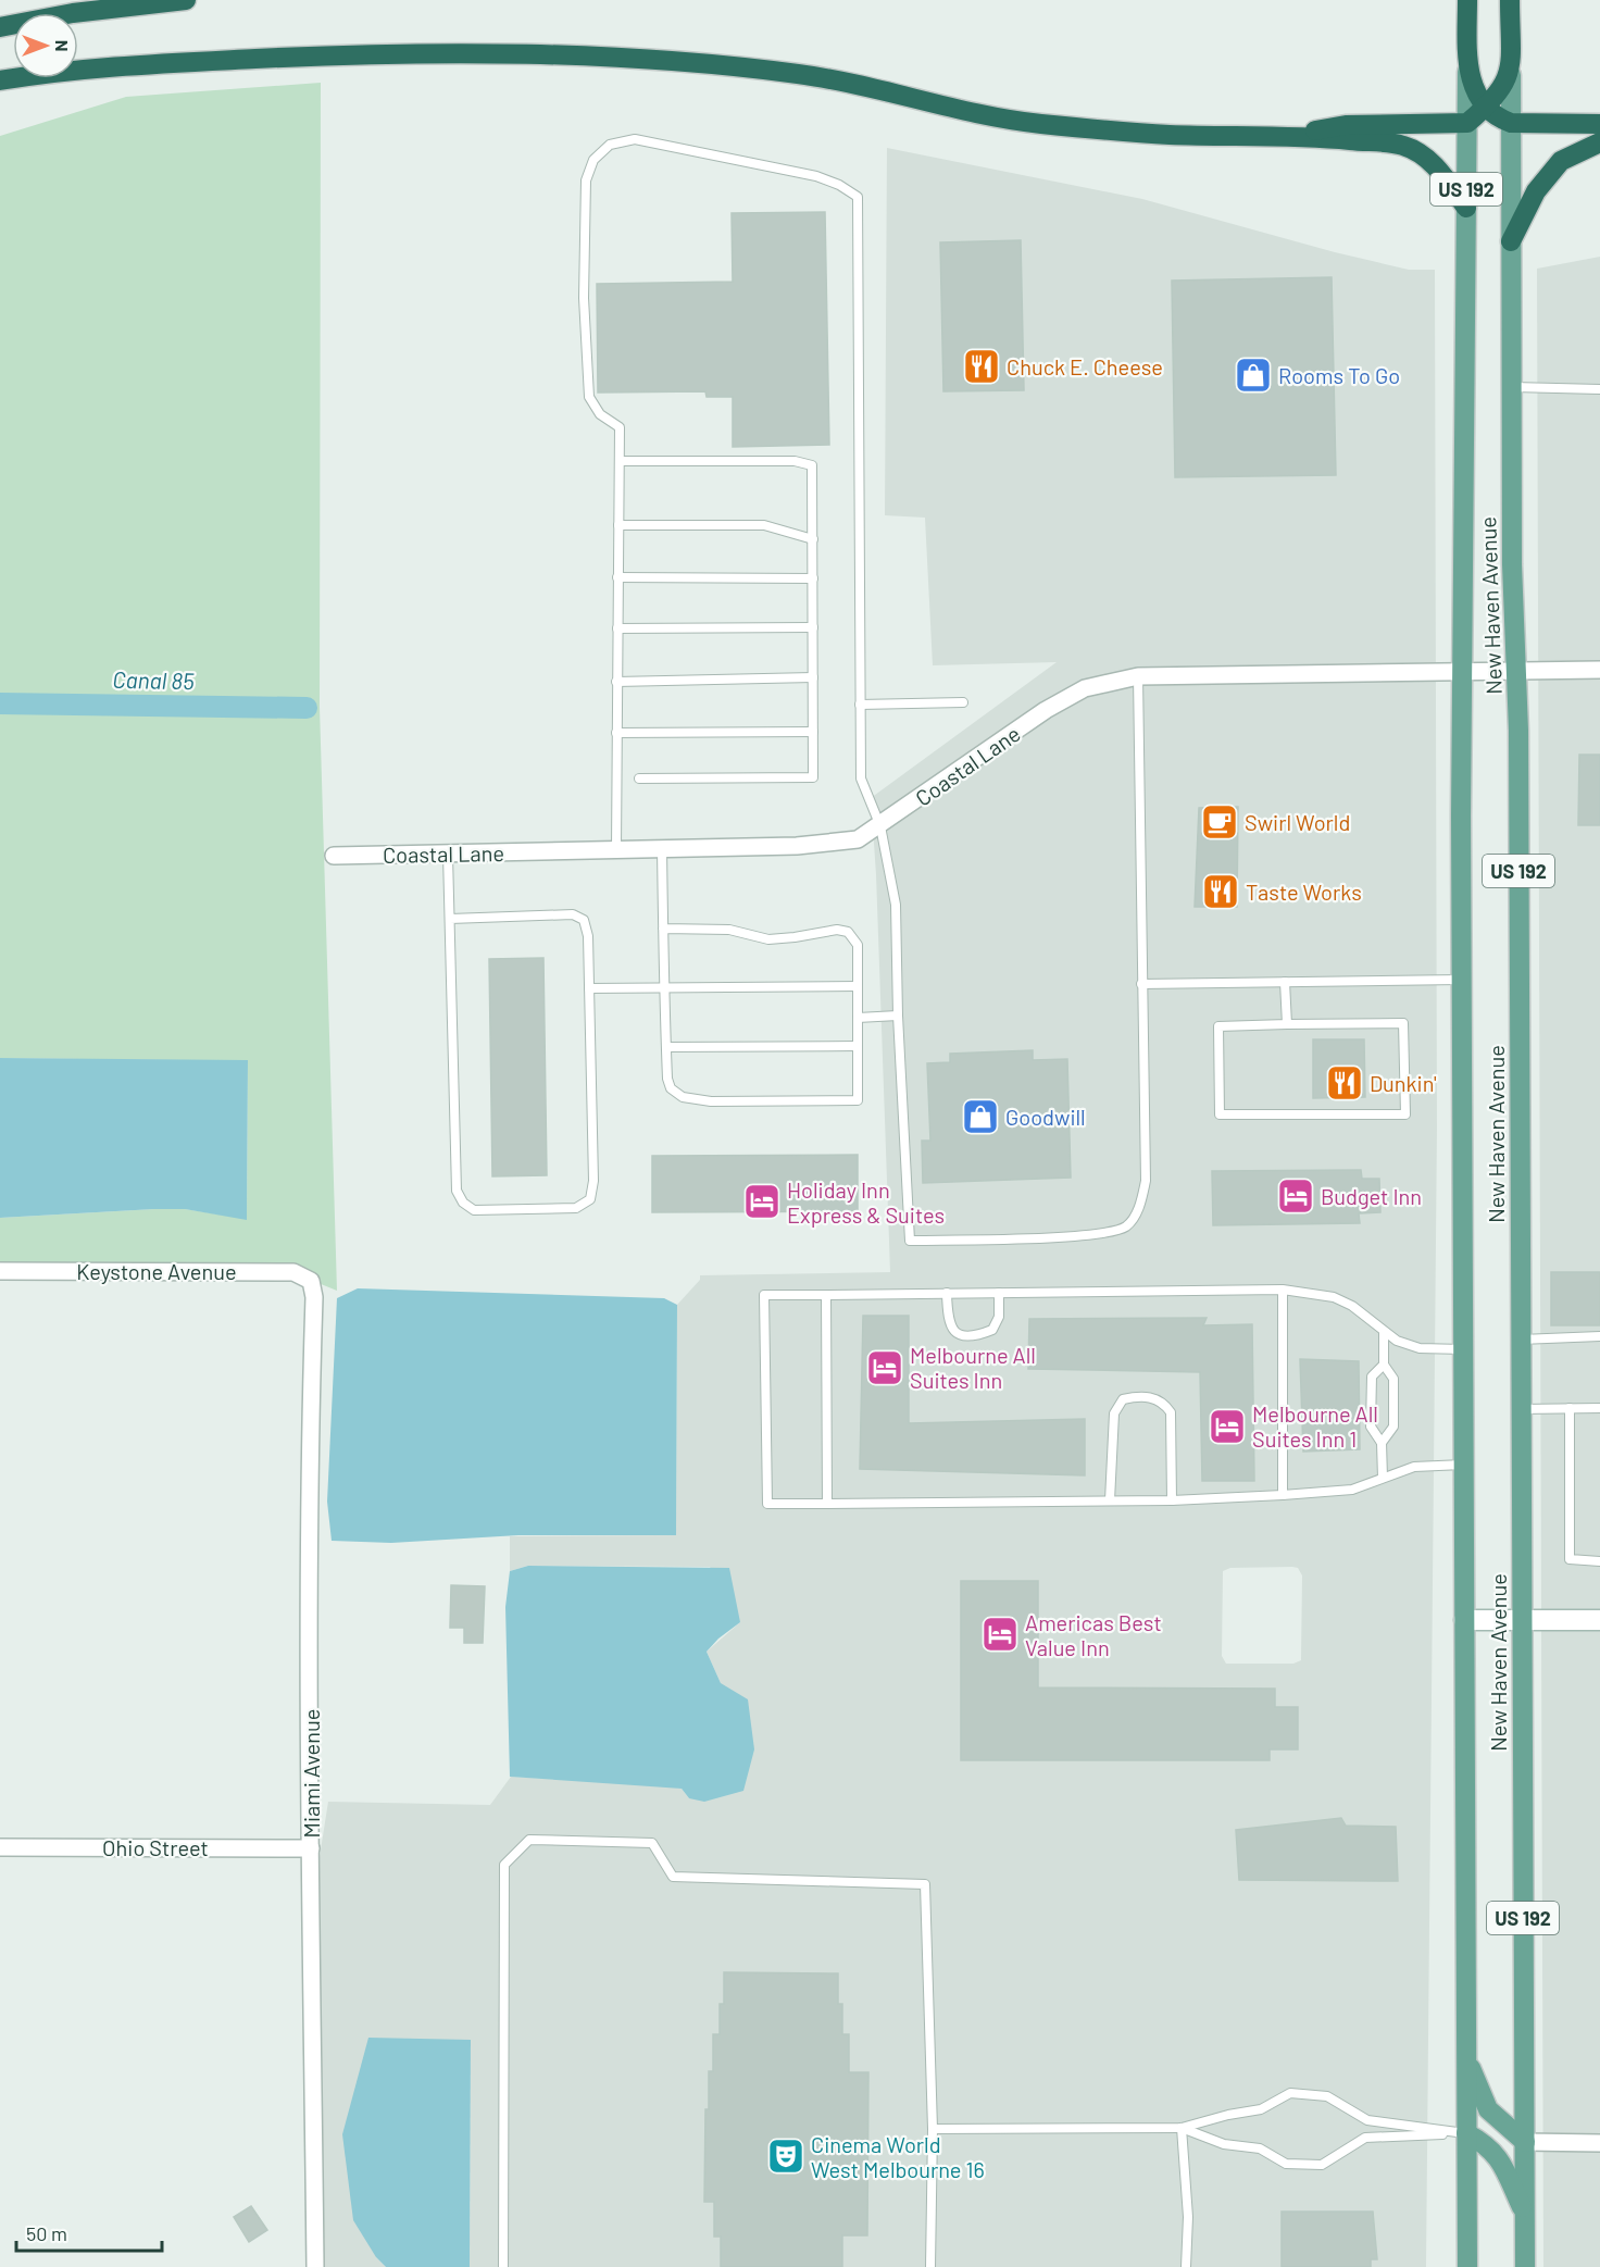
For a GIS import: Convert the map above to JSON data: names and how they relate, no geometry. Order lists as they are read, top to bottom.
{
  "streets": {
    "highway": ["US 192", "New Haven Avenue"],
    "street": [
      "Coastal Lane",
      "Keystone Avenue",
      "Miami Avenue",
      "Ohio Street"
    ]
  },
  "crossings": [
    ["New Haven Avenue", "Coastal Lane"],
    ["Keystone Avenue", "Miami Avenue"],
    ["Miami Avenue", "Ohio Street"]
  ],
  "water": ["Canal 85"],
  "places": {
    "restaurant": ["Chuck E. Cheese", "Taste Works", "Dunkin'"],
    "shop": ["Rooms To Go", "Goodwill"],
    "cafe": ["Swirl World"],
    "hotel": [
      "Budget Inn",
      "Holiday Inn Express & Suites",
      "Melbourne All Suites Inn",
      "Melbourne All Suites Inn 1",
      "Americas Best Value Inn"
    ],
    "theatre": ["Cinema World West Melbourne 16"]
  },
  "scale_bar": "50 m",
  "north": "right"
}
